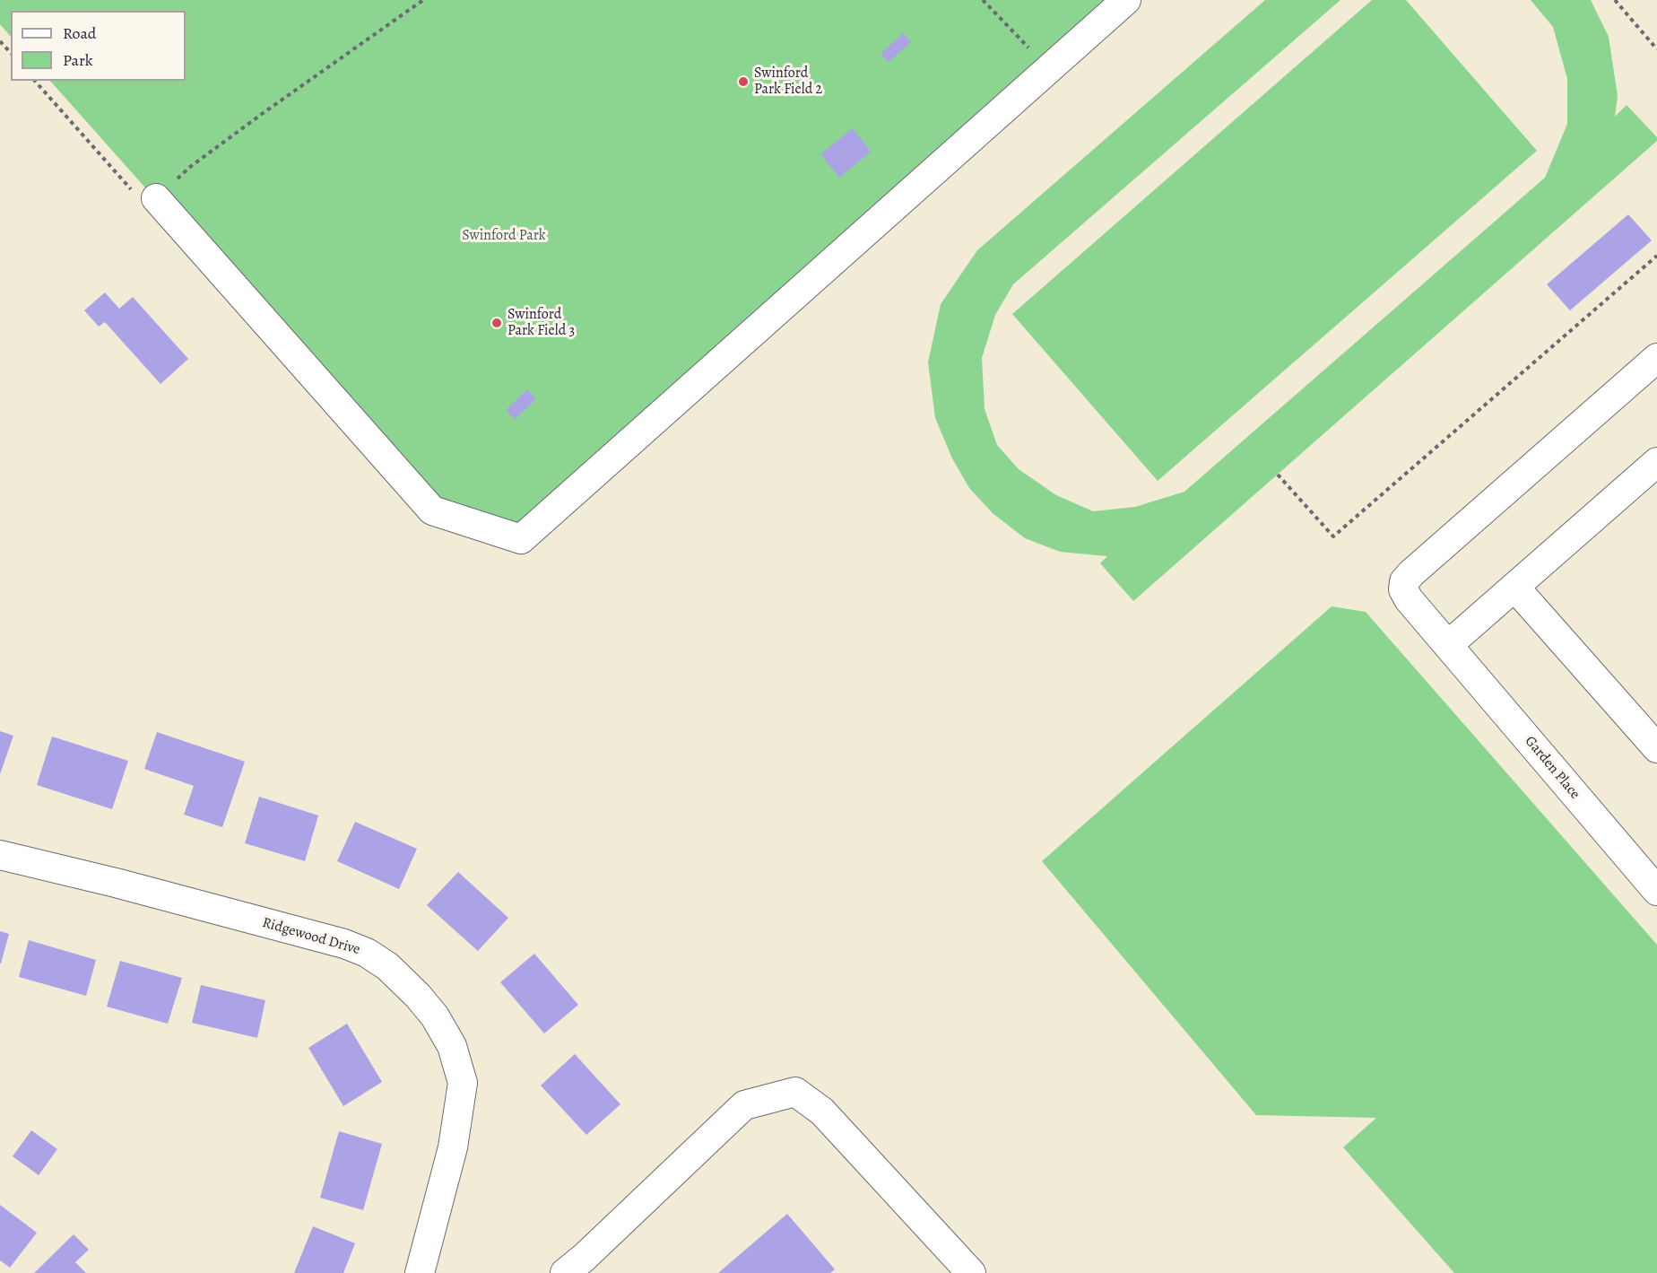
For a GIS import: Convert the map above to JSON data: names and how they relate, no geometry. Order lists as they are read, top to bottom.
{
  "streets": {
    "street": ["Garden Place", "Ridgewood Drive"]
  },
  "parks": ["Swinford Park"],
  "places": ["Swinford Park Field 2", "Swinford Park Field 3"],
  "legend": ["Road", "Park"]
}
